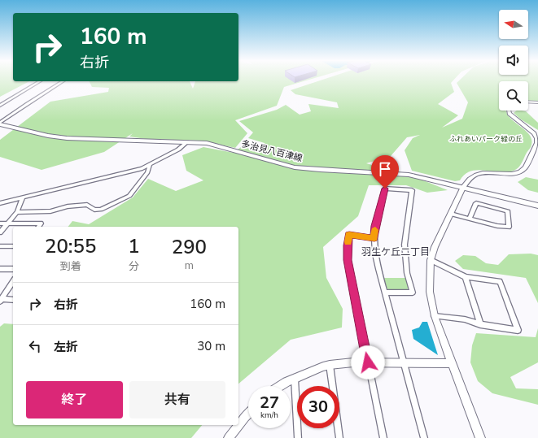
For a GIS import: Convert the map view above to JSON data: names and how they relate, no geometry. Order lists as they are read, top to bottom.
{
  "streets": {
    "main road": ["多治見八百津線"]
  },
  "districts": ["羽生ケ丘二丁目"],
  "parks": ["ふれあいパーク緑の丘"],
  "north": "left",
  "page": {
    "turn": ["160 m", "右折"],
    "eta": [
      "20:55",
      "到着",
      "1",
      "分",
      "290",
      "m"
    ],
    "list": [
      {
        "name": "右折",
        "value": "160 m"
      },
      {
        "name": "左折",
        "value": "30 m"
      }
    ],
    "buttons": ["終了", "共有"],
    "speed": "27 km/h",
    "limit": "30"
  }
}
